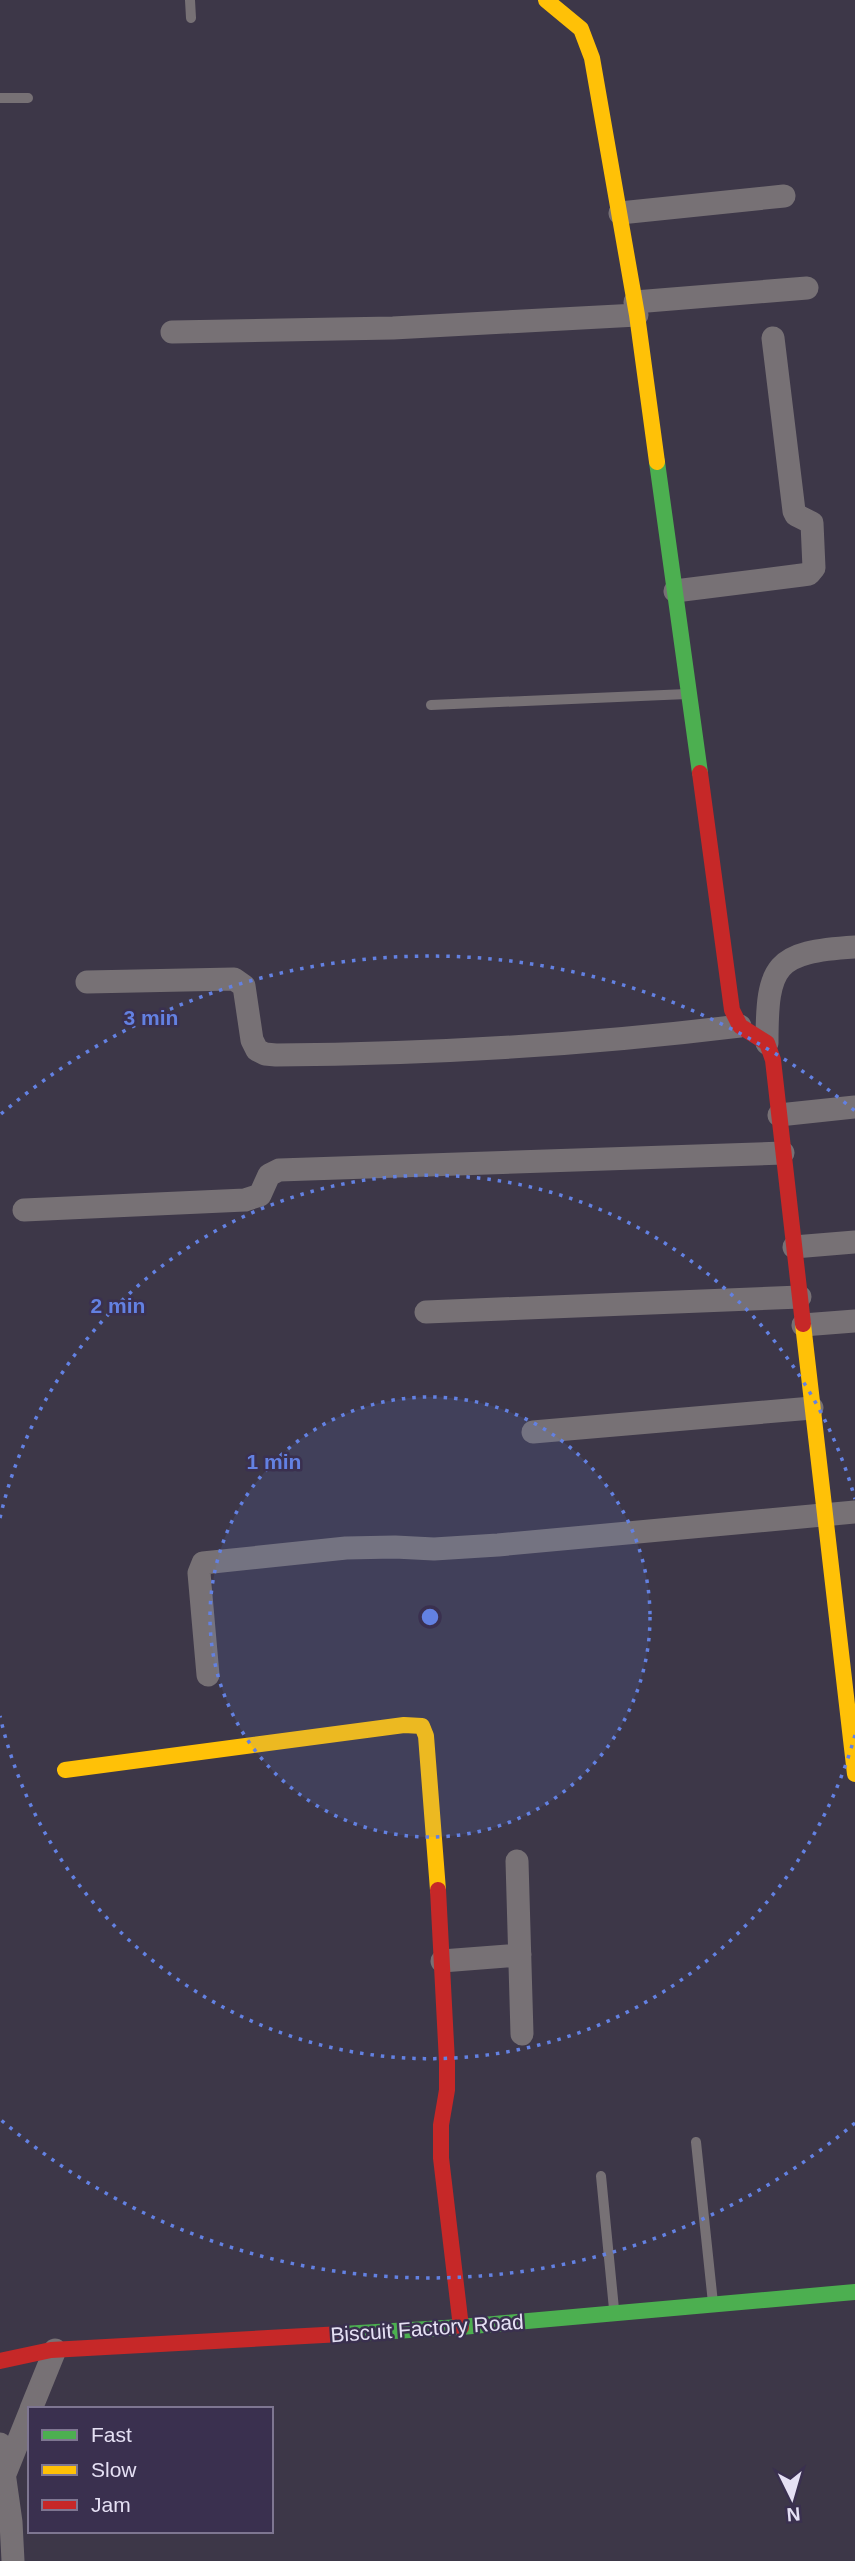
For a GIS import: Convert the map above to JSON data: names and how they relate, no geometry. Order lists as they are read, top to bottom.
{
  "streets": {
    "street": ["Biscuit Factory Road"]
  },
  "legend": ["Fast", "Slow", "Jam"],
  "north": "bottom",
  "rings": ["3 min", "2 min", "1 min"]
}
